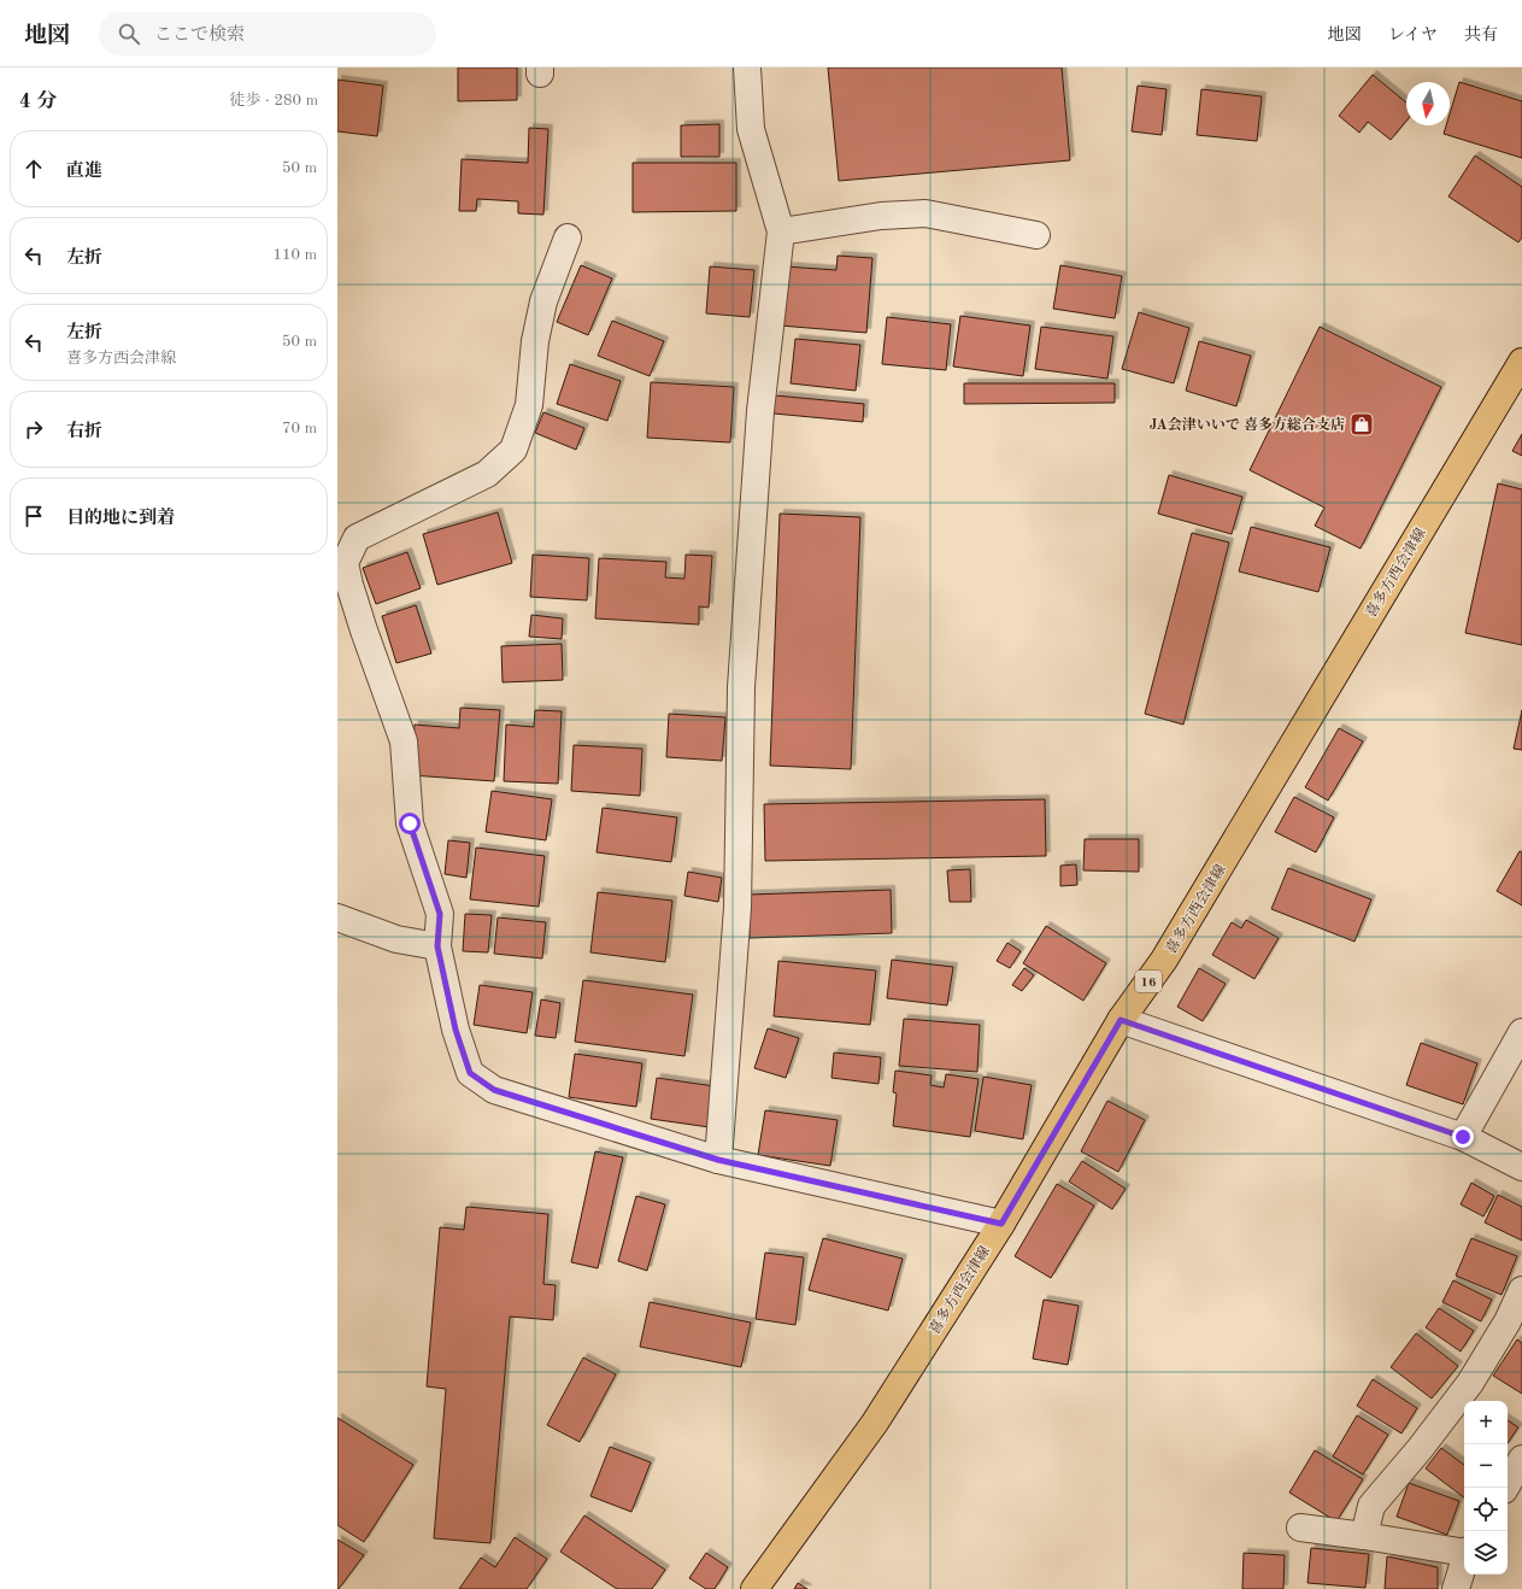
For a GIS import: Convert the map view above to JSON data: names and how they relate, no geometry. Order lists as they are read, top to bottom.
{
  "streets": {
    "main road": ["喜多方西会津線", "16"]
  },
  "places": {
    "shop": ["JA会津いいで 喜多方総合支店"]
  },
  "north": "bottom",
  "page": {
    "header": "地図",
    "search": "ここで検索",
    "nav": ["地図", "レイヤ", "共有"],
    "heading": ["4 分", "徒歩 · 280 m"],
    "list": [
      ["直進", "50 m"],
      ["左折", "110 m"],
      ["左折", "喜多方西会津線", "50 m"],
      ["右折", "70 m"],
      "目的地に到着"
    ],
    "map_buttons": ["+", "−"]
  }
}
